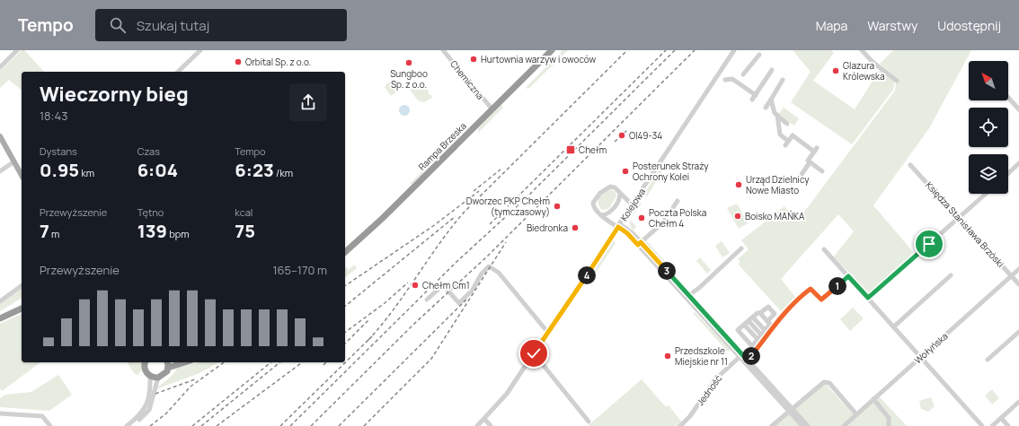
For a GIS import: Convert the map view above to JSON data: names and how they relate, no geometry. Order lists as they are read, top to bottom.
{
  "streets": {
    "highway": ["Rampa Brzeska"],
    "street": [
      "Chemiczna",
      "Kolejowa",
      "Księdza Stanisława Brzóski",
      "Wołyńska",
      "Jedność"
    ]
  },
  "crossings": [
    ["Chemiczna", "Rampa Brzeska"],
    ["Księdza Stanisława Brzóski", "Wołyńska"]
  ],
  "places": {
    "other": [
      "Hurtownia warzyw i owoców",
      "Orbital Sp. z o.o.",
      "Sungboo Sp. z o.o.",
      "Glazura Królewska",
      "Ol49-34",
      "Posterunek Straży Ochrony Kolei",
      "Urząd Dzielnicy Nowe Miasto",
      "Dworzec PKP Chełm (tymczasowy)",
      "Boisko MAŃKA",
      "Poczta Polska Chełm 4",
      "Biedronka",
      "Chełm Cm1",
      "Przedszkole Miejskie nr 11"
    ],
    "transit": ["Chełm"]
  },
  "north": "top left",
  "page": {
    "header": "Tempo",
    "search": "Szukaj tutaj",
    "nav": ["Mapa", "Warstwy", "Udostępnij"],
    "heading": ["Wieczorny bieg", "18:43"],
    "stats": [
      ["Dystans", "0.95 km"],
      ["Czas", "6:04"],
      ["Tempo", "6:23 /km"],
      ["Przewyższenie", "7 m"],
      ["Tętno", "139 bpm"],
      ["kcal", "75"]
    ],
    "chart": ["Przewyższenie", "165–170 m"],
    "pins": [
      "3",
      "4",
      "1",
      "2"
    ]
  }
}
